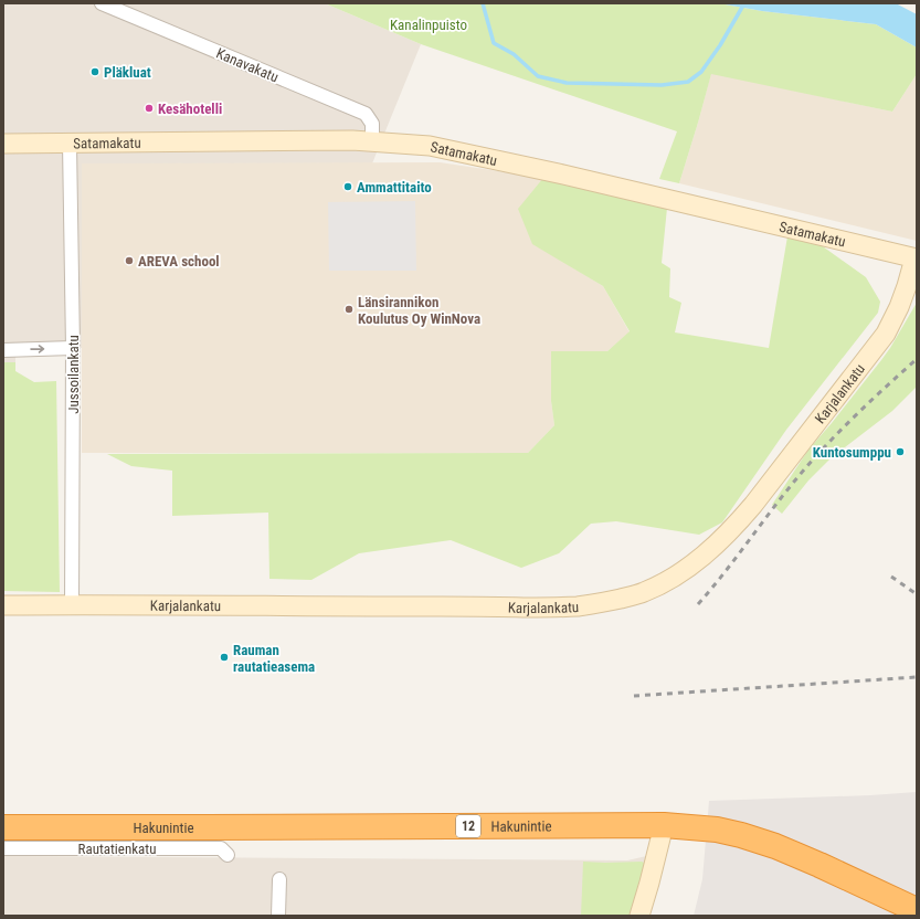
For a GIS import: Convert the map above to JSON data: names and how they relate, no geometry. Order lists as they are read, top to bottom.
{
  "streets": {
    "highway": ["12", "Hakunintie"],
    "main road": ["Satamakatu", "Karjalankatu"],
    "street": ["Kanavakatu", "Jussoilankatu", "Rautatienkatu"]
  },
  "crossings": [
    ["Kanavakatu", "Satamakatu"],
    ["Satamakatu", "Jussoilankatu"],
    ["Satamakatu", "Karjalankatu"],
    ["Jussoilankatu", "Karjalankatu"]
  ],
  "parks": ["Kanalinpuisto"],
  "places": [
    "Pläkluat",
    "Kesähotelli",
    "Ammattitaito",
    "AREVA school",
    "Länsirannikon Koulutus Oy WinNova",
    "Kuntosumppu",
    "Rauman rautatieasema"
  ]
}
